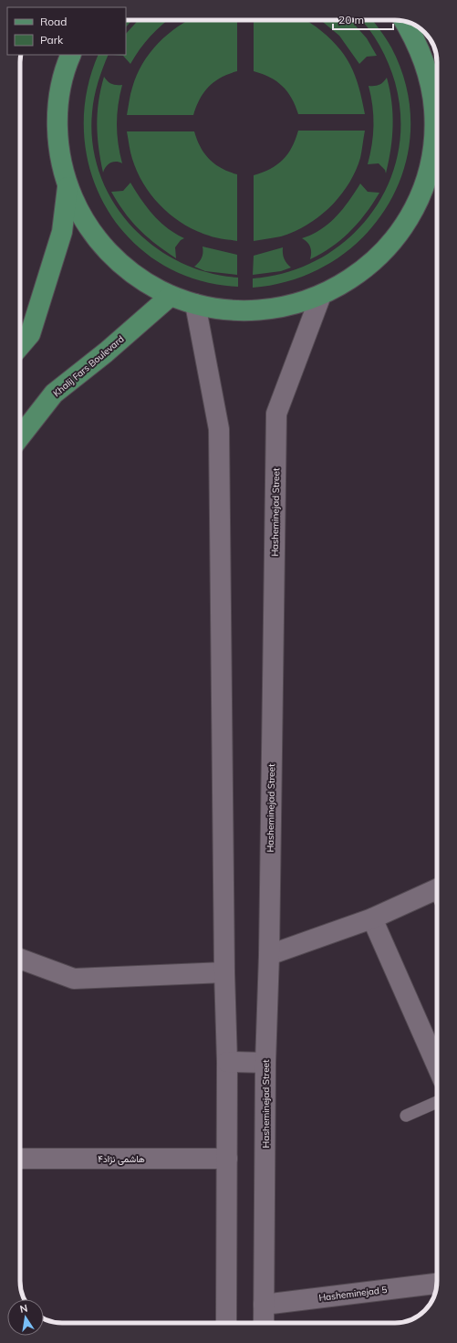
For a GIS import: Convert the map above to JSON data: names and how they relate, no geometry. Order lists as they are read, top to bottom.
{
  "streets": {
    "main road": ["Khalij Fars Boulevard"],
    "street": ["Hasheminejad Street", "هاشمی نژاد۴", "Hasheminejad 5"]
  },
  "crossings": [
    ["Hasheminejad Street", "Hasheminejad 5"]
  ],
  "legend": ["Road", "Park"],
  "scale_bar": "20 m",
  "north": "top"
}
